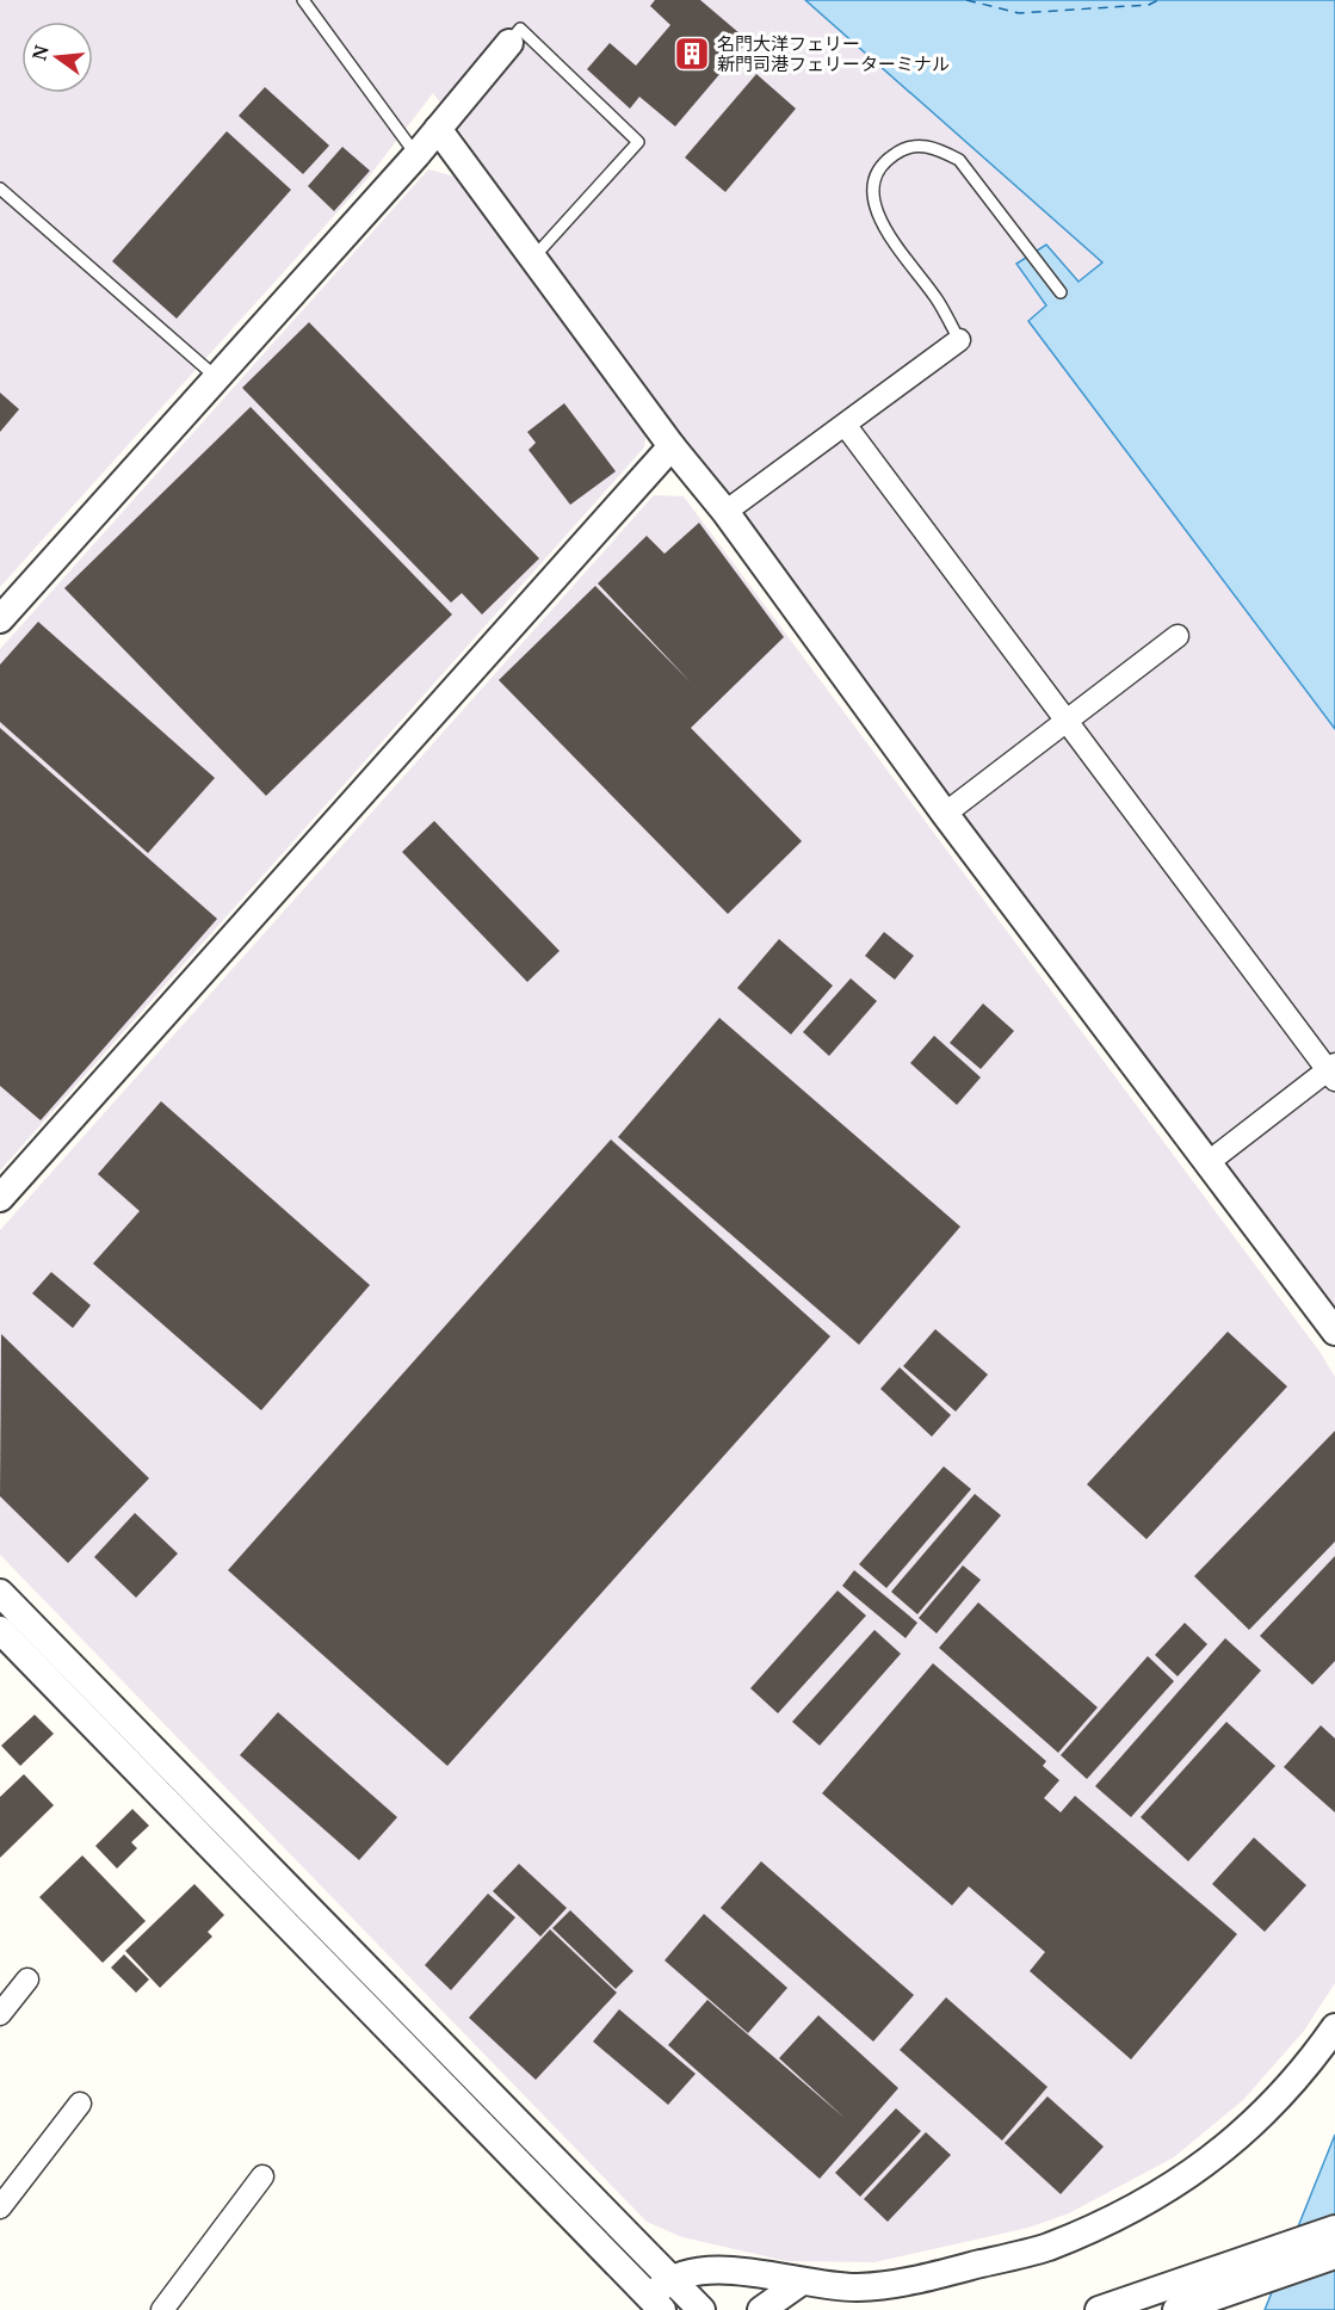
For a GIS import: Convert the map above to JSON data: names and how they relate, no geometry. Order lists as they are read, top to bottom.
{
  "places": {
    "building": ["名門大洋フェリー 新門司港フェリーターミナル"]
  },
  "north": "left"
}
